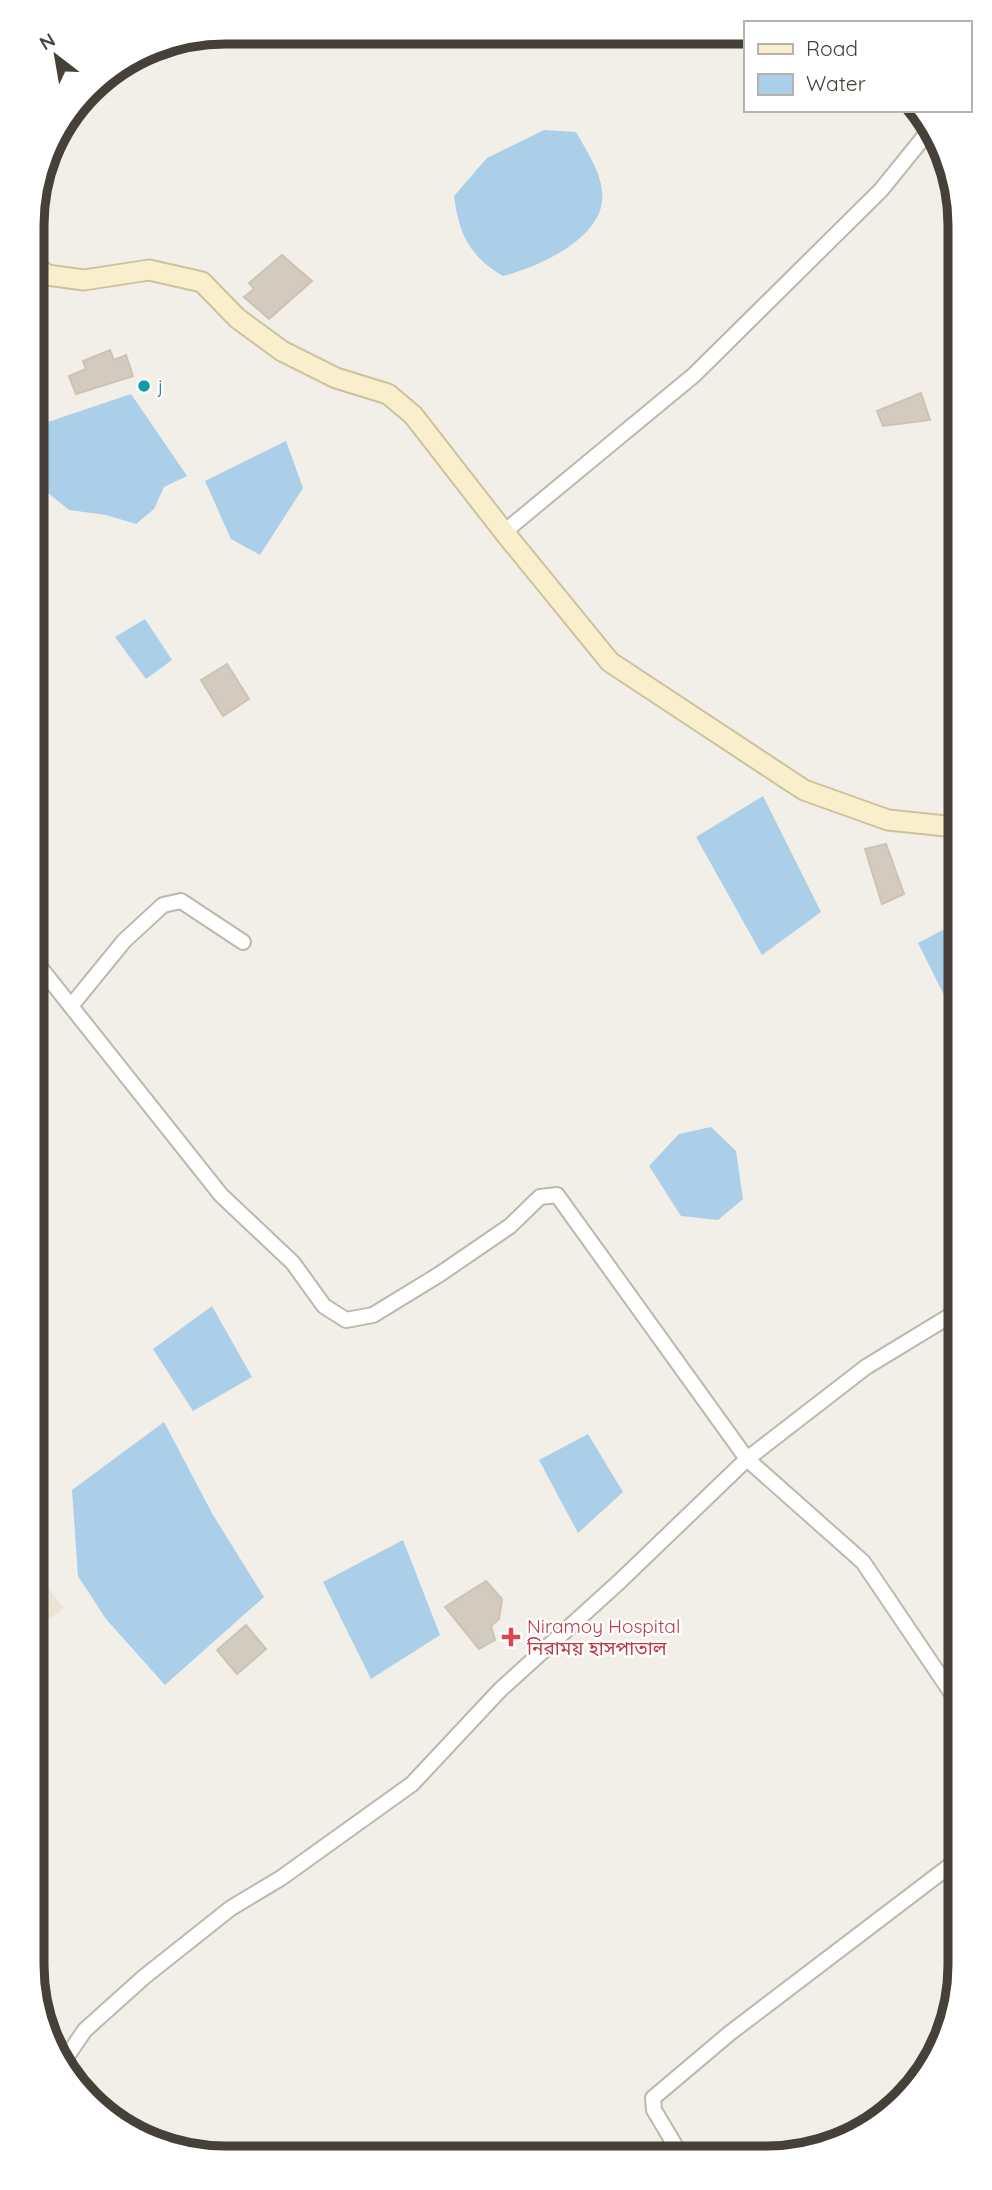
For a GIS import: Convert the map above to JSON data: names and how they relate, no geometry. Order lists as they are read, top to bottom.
{
  "places": {
    "other": ["j"],
    "health": ["Niramoy Hospital নিরাময় হাসপাতাল"]
  },
  "legend": ["Road", "Water"],
  "north": "top left"
}
